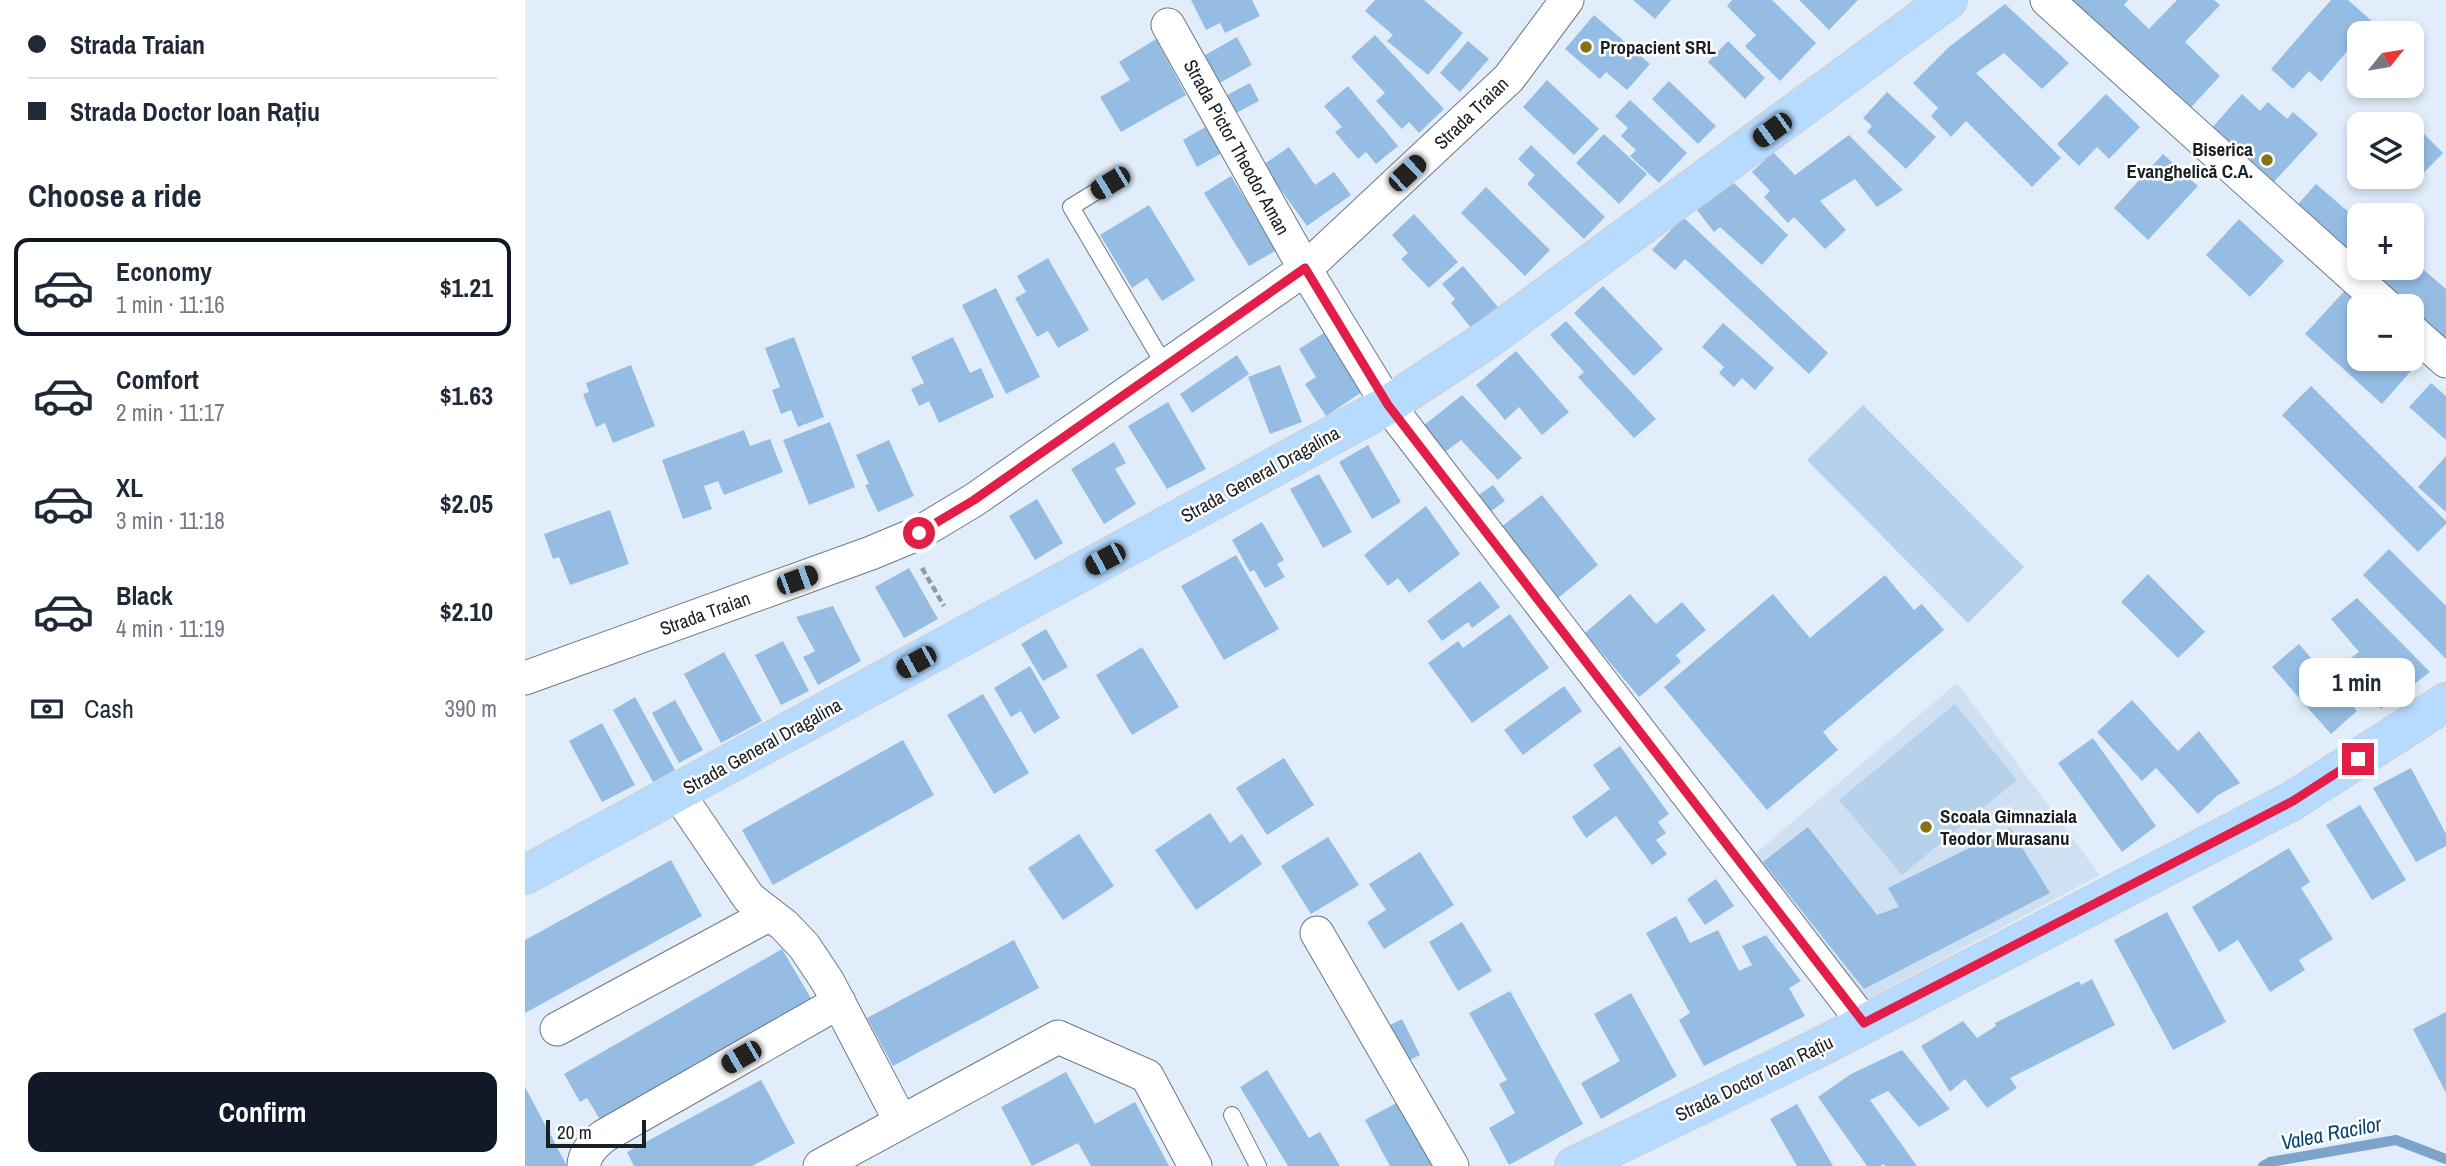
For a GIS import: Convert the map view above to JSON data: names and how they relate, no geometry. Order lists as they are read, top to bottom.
{
  "streets": {
    "main road": ["Strada General Dragalina", "Strada Doctor Ioan Rațiu"],
    "street": ["Strada Traian", "Strada Pictor Theodor Aman"]
  },
  "crossings": [
    ["Strada Traian", "Strada Pictor Theodor Aman"],
    ["Strada Pictor Theodor Aman", "Strada General Dragalina"]
  ],
  "water": ["Valea Racilor"],
  "places": ["Propacient SRL", "Biserica Evanghelică C.A.", "Scoala Gimnaziala Teodor Murasanu"],
  "scale_bar": "20 m",
  "north": "top right",
  "page": {
    "banner": ["Strada Traian", "Strada Doctor Ioan Rațiu"],
    "map_buttons": ["+", "−"],
    "heading": "Choose a ride",
    "list": [
      {
        "name": "Economy",
        "note": "1 min · 11:16",
        "value": "$1.21"
      },
      {
        "name": "Comfort",
        "note": "2 min · 11:17",
        "value": "$1.63"
      },
      {
        "name": "XL",
        "note": "3 min · 11:18",
        "value": "$2.05"
      },
      {
        "name": "Black",
        "note": "4 min · 11:19",
        "value": "$2.10"
      }
    ],
    "bubble": "1 min",
    "pay": ["Cash", "390 m"],
    "buttons": "Confirm",
    "scale": "20 m"
  }
}
